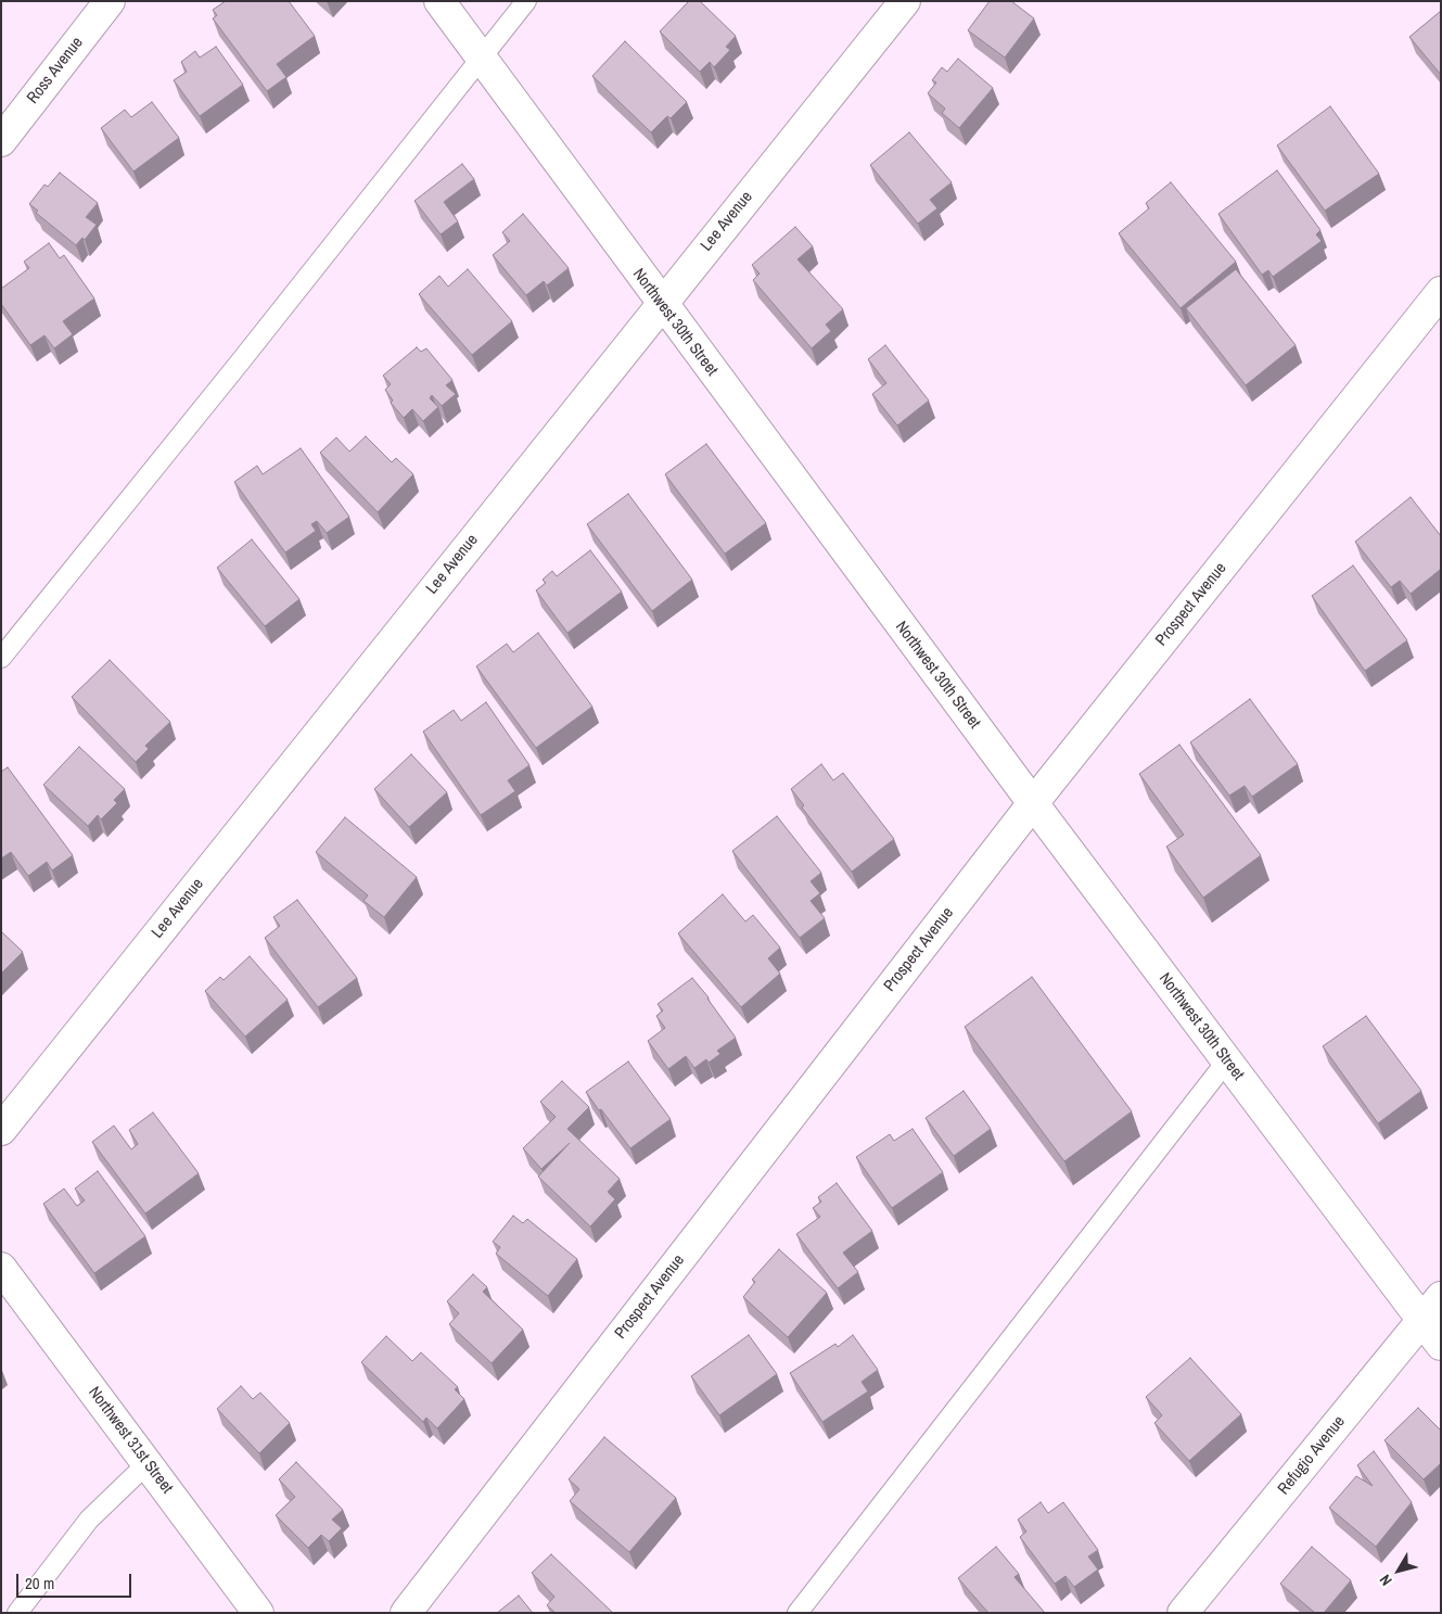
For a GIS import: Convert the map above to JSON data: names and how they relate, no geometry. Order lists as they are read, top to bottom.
{
  "streets": {
    "street": [
      "Ross Avenue",
      "Lee Avenue",
      "Northwest 30th Street",
      "Prospect Avenue",
      "Northwest 31st Street",
      "Refugio Avenue"
    ]
  },
  "crossings": [
    ["Lee Avenue", "Northwest 30th Street"],
    ["Northwest 30th Street", "Prospect Avenue"],
    ["Northwest 30th Street", "Refugio Avenue"]
  ],
  "scale_bar": "20 m",
  "north": "bottom left"
}
